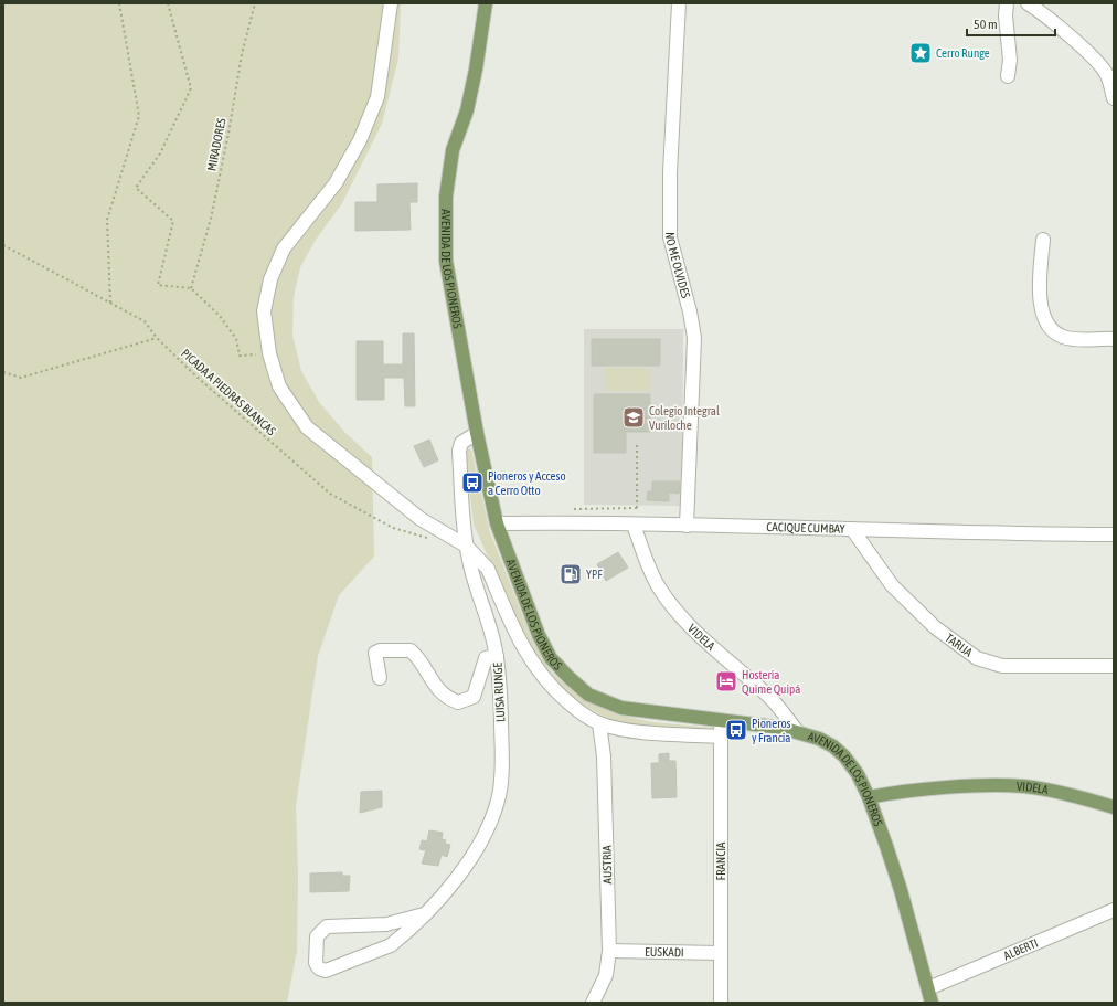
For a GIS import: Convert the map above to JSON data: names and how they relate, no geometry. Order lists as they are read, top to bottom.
{
  "streets": {
    "main road": ["AVENIDA DE LOS PIONEROS", "VIDELA"],
    "street": [
      "NO ME OLVIDES",
      "CACIQUE CUMBAY",
      "TARIJA",
      "LUISA RUNGE",
      "FRANCIA",
      "AUSTRIA",
      "ALBERTI",
      "EUSKADI"
    ],
    "path": ["MIRADORES", "PICADA A PIEDRAS BLANCAS"]
  },
  "crossings": [
    ["NO ME OLVIDES", "CACIQUE CUMBAY"],
    ["AVENIDA DE LOS PIONEROS", "CACIQUE CUMBAY"],
    ["AVENIDA DE LOS PIONEROS", "VIDELA"],
    ["AVENIDA DE LOS PIONEROS", "LUISA RUNGE"],
    ["AVENIDA DE LOS PIONEROS", "FRANCIA"],
    ["AVENIDA DE LOS PIONEROS", "ALBERTI"],
    ["CACIQUE CUMBAY", "VIDELA"],
    ["CACIQUE CUMBAY", "TARIJA"],
    ["FRANCIA", "EUSKADI"],
    ["AUSTRIA", "EUSKADI"]
  ],
  "places": {
    "place": ["Cerro Runge"],
    "school or university": ["Colegio Integral Vuriloche"],
    "bus stop": ["Pioneros y Acceso a Cerro Otto", "Pioneros y Francia"],
    "fuel station": ["YPF"],
    "hotel": ["Hostería Quime Quipá"]
  },
  "scale_bar": "50 m"
}
